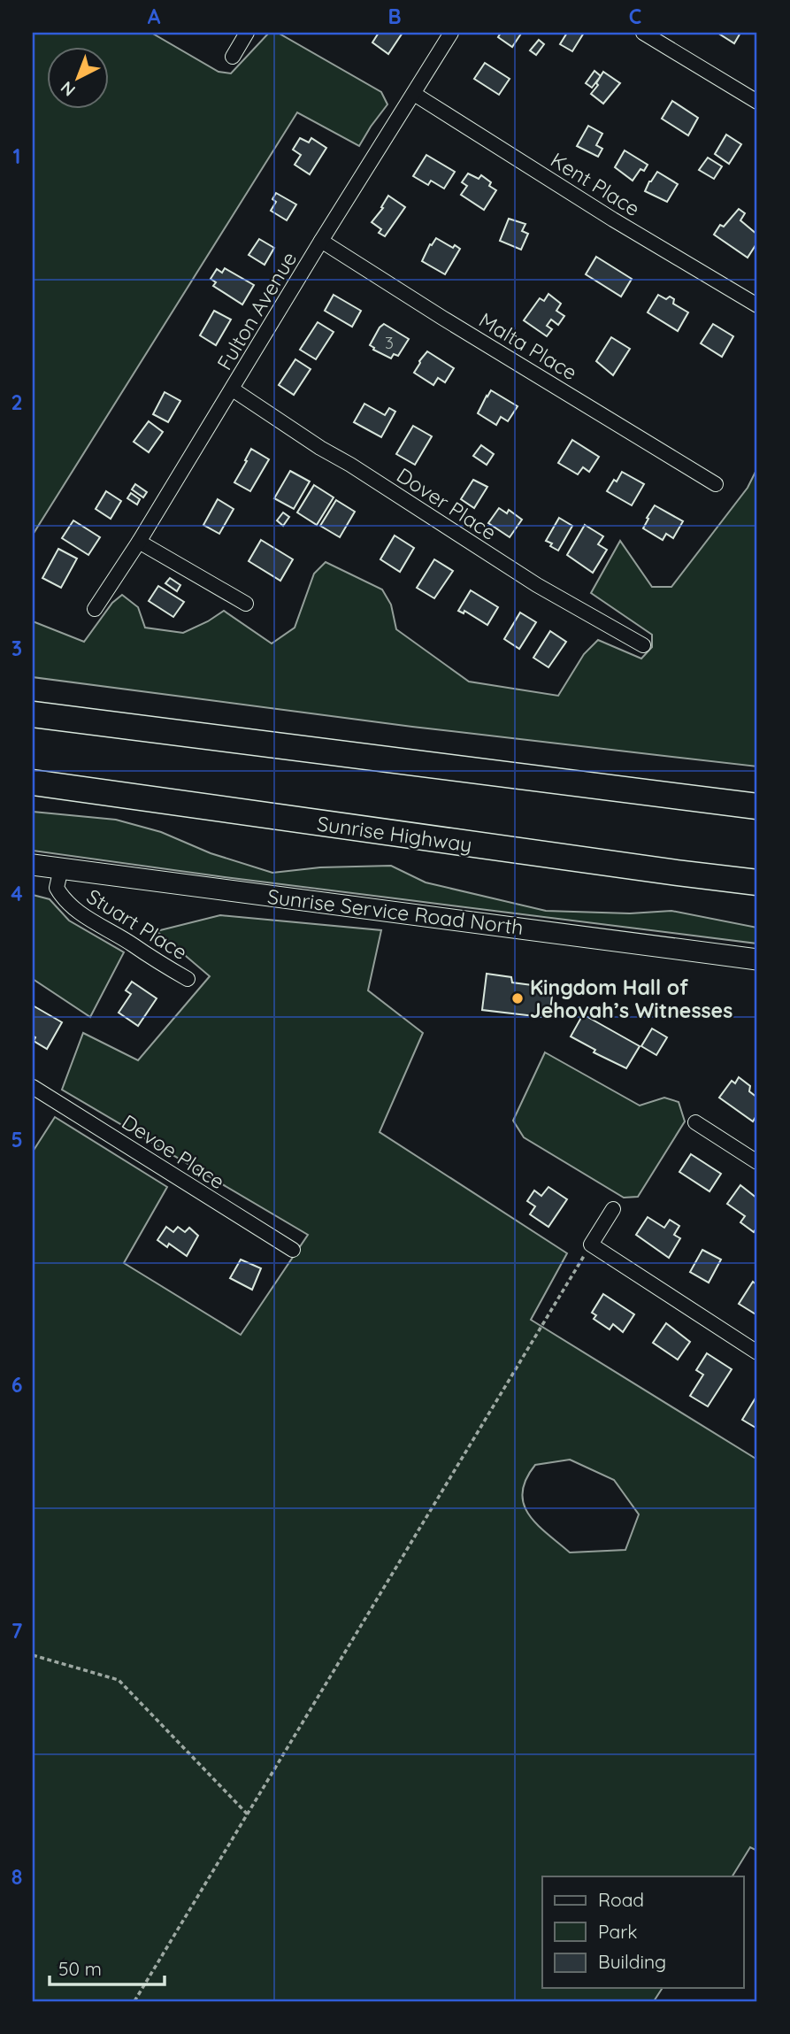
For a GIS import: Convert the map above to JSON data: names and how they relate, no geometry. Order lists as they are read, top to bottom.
{
  "streets": {
    "highway": ["Sunrise Highway"],
    "street": [
      "Kent Place",
      "Fulton Avenue",
      "Malta Place",
      "Dover Place",
      "Sunrise Service Road North",
      "Stuart Place",
      "Devoe Place"
    ]
  },
  "crossings": [
    ["Kent Place", "Fulton Avenue"],
    ["Fulton Avenue", "Malta Place"],
    ["Fulton Avenue", "Dover Place"],
    ["Sunrise Service Road North", "Stuart Place"]
  ],
  "places": ["Kingdom Hall of Jehovah’s Witnesses"],
  "house_numbers": ["3"],
  "legend": ["Road", "Park", "Building"],
  "scale_bar": "50 m",
  "north": "bottom left",
  "grid": {
    "columns": ["A", "B", "C"],
    "rows": [
      "1",
      "2",
      "3",
      "4",
      "5",
      "6",
      "7",
      "8"
    ]
  }
}
